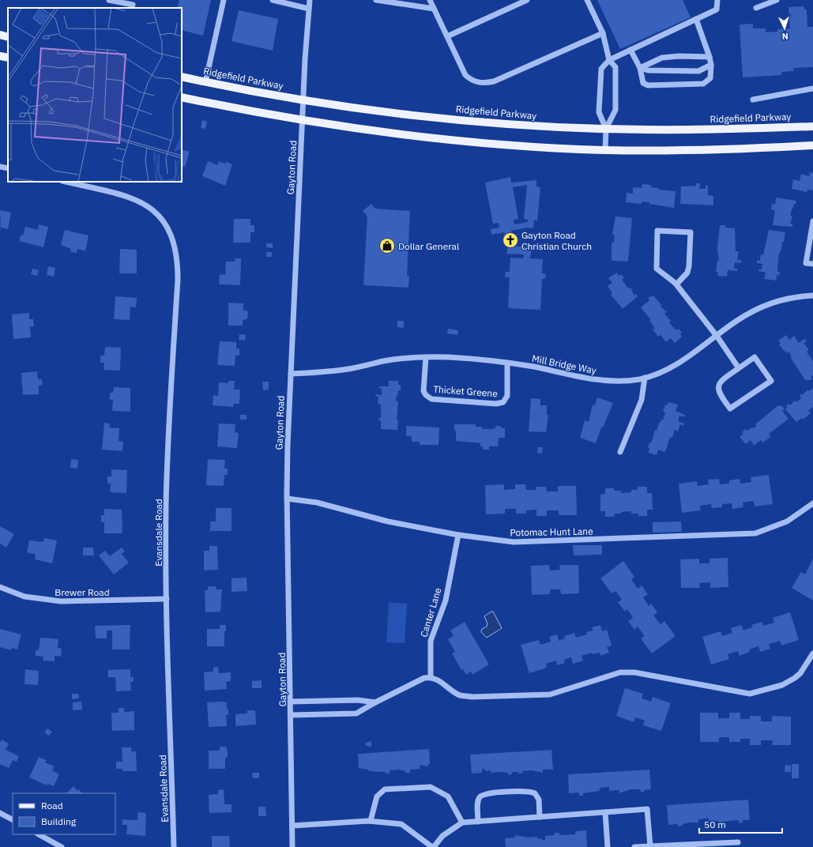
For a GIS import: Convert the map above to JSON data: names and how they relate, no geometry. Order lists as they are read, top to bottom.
{
  "streets": {
    "main road": ["Ridgefield Parkway"],
    "street": [
      "Gayton Road",
      "Mill Bridge Way",
      "Thicket Greene",
      "Potomac Hunt Lane",
      "Evansdale Road",
      "Brewer Road",
      "Canter Lane"
    ]
  },
  "crossings": [
    ["Ridgefield Parkway", "Gayton Road"],
    ["Gayton Road", "Mill Bridge Way"],
    ["Gayton Road", "Potomac Hunt Lane"],
    ["Mill Bridge Way", "Thicket Greene"],
    ["Potomac Hunt Lane", "Canter Lane"],
    ["Evansdale Road", "Brewer Road"]
  ],
  "places": {
    "church": ["Gayton Road Christian Church"],
    "shop": ["Dollar General"]
  },
  "legend": ["Road", "Building"],
  "scale_bar": "50 m",
  "north": "bottom"
}
